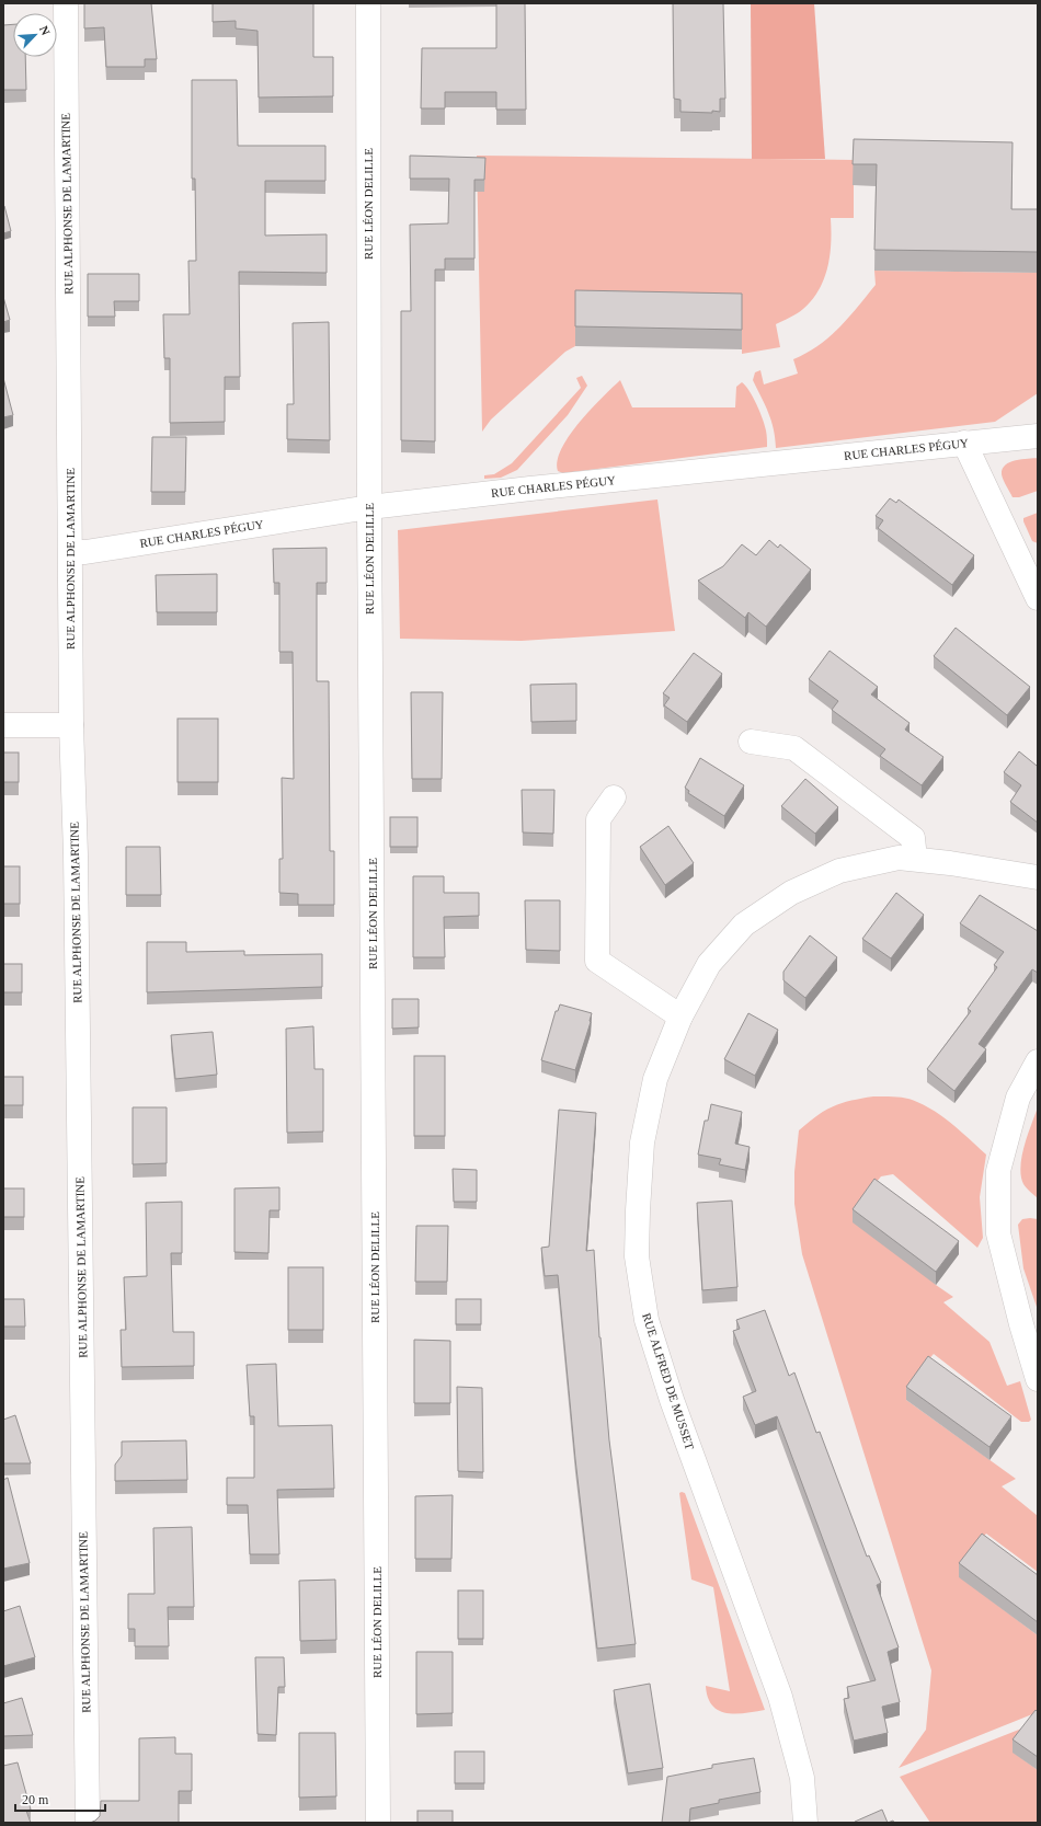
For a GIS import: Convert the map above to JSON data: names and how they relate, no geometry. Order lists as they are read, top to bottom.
{
  "streets": {
    "street": [
      "RUE ALPHONSE DE LAMARTINE",
      "RUE LÉON DELILLE",
      "RUE CHARLES PÉGUY",
      "RUE ALFRED DE MUSSET"
    ]
  },
  "crossings": [
    ["RUE ALPHONSE DE LAMARTINE", "RUE CHARLES PÉGUY"],
    ["RUE LÉON DELILLE", "RUE CHARLES PÉGUY"]
  ],
  "scale_bar": "20 m",
  "north": "top right"
}
